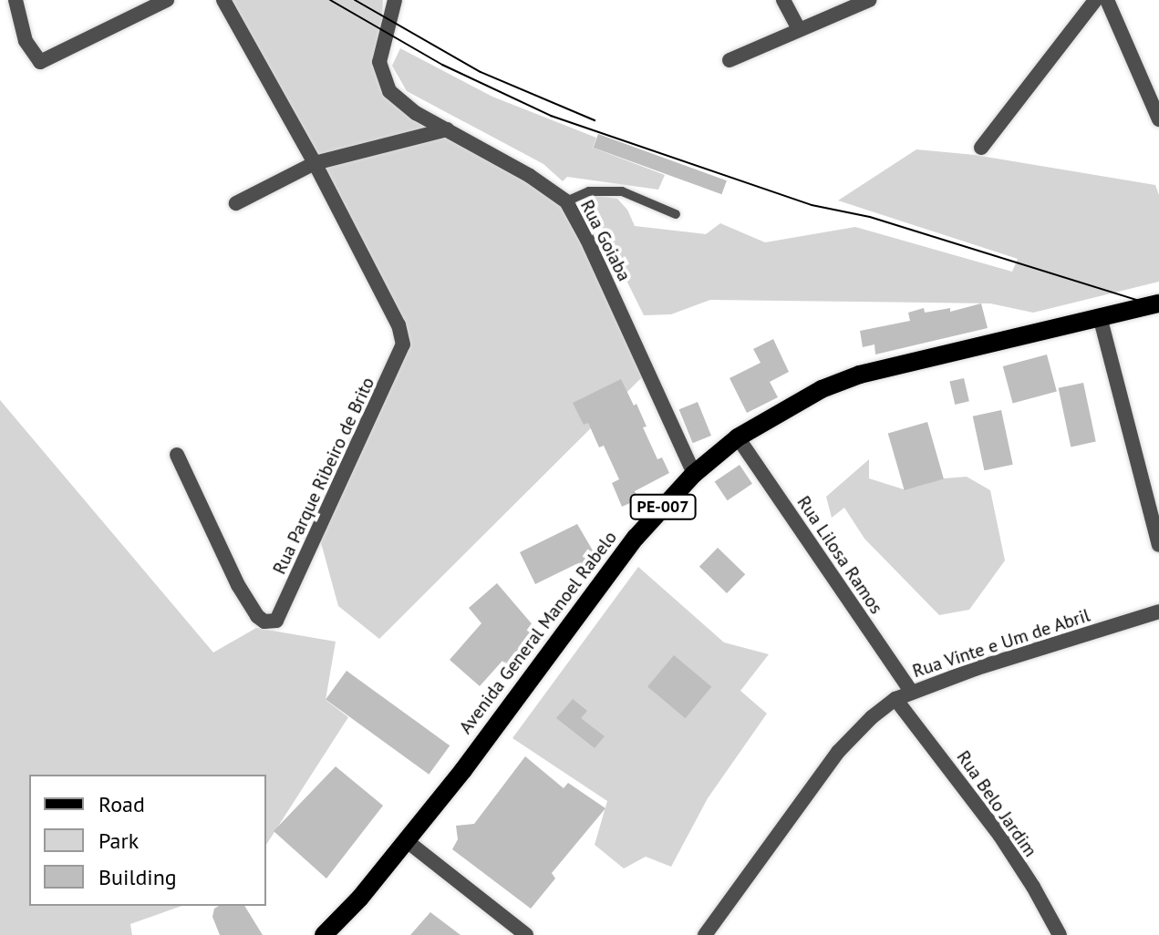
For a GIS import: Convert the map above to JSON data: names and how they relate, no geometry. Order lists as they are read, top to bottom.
{
  "streets": {
    "main road": ["PE-007", "Avenida General Manoel Rabelo"],
    "street": [
      "Rua Goiaba",
      "Rua Parque Ribeiro de Brito",
      "Rua Lilosa Ramos",
      "Rua Vinte e Um de Abril",
      "Rua Belo Jardim"
    ]
  },
  "crossings": [
    ["Rua Goiaba", "Avenida General Manoel Rabelo"],
    ["Rua Lilosa Ramos", "Avenida General Manoel Rabelo"],
    ["Rua Lilosa Ramos", "Rua Vinte e Um de Abril"],
    ["Rua Vinte e Um de Abril", "Rua Belo Jardim"]
  ],
  "legend": ["Road", "Park", "Building"]
}
